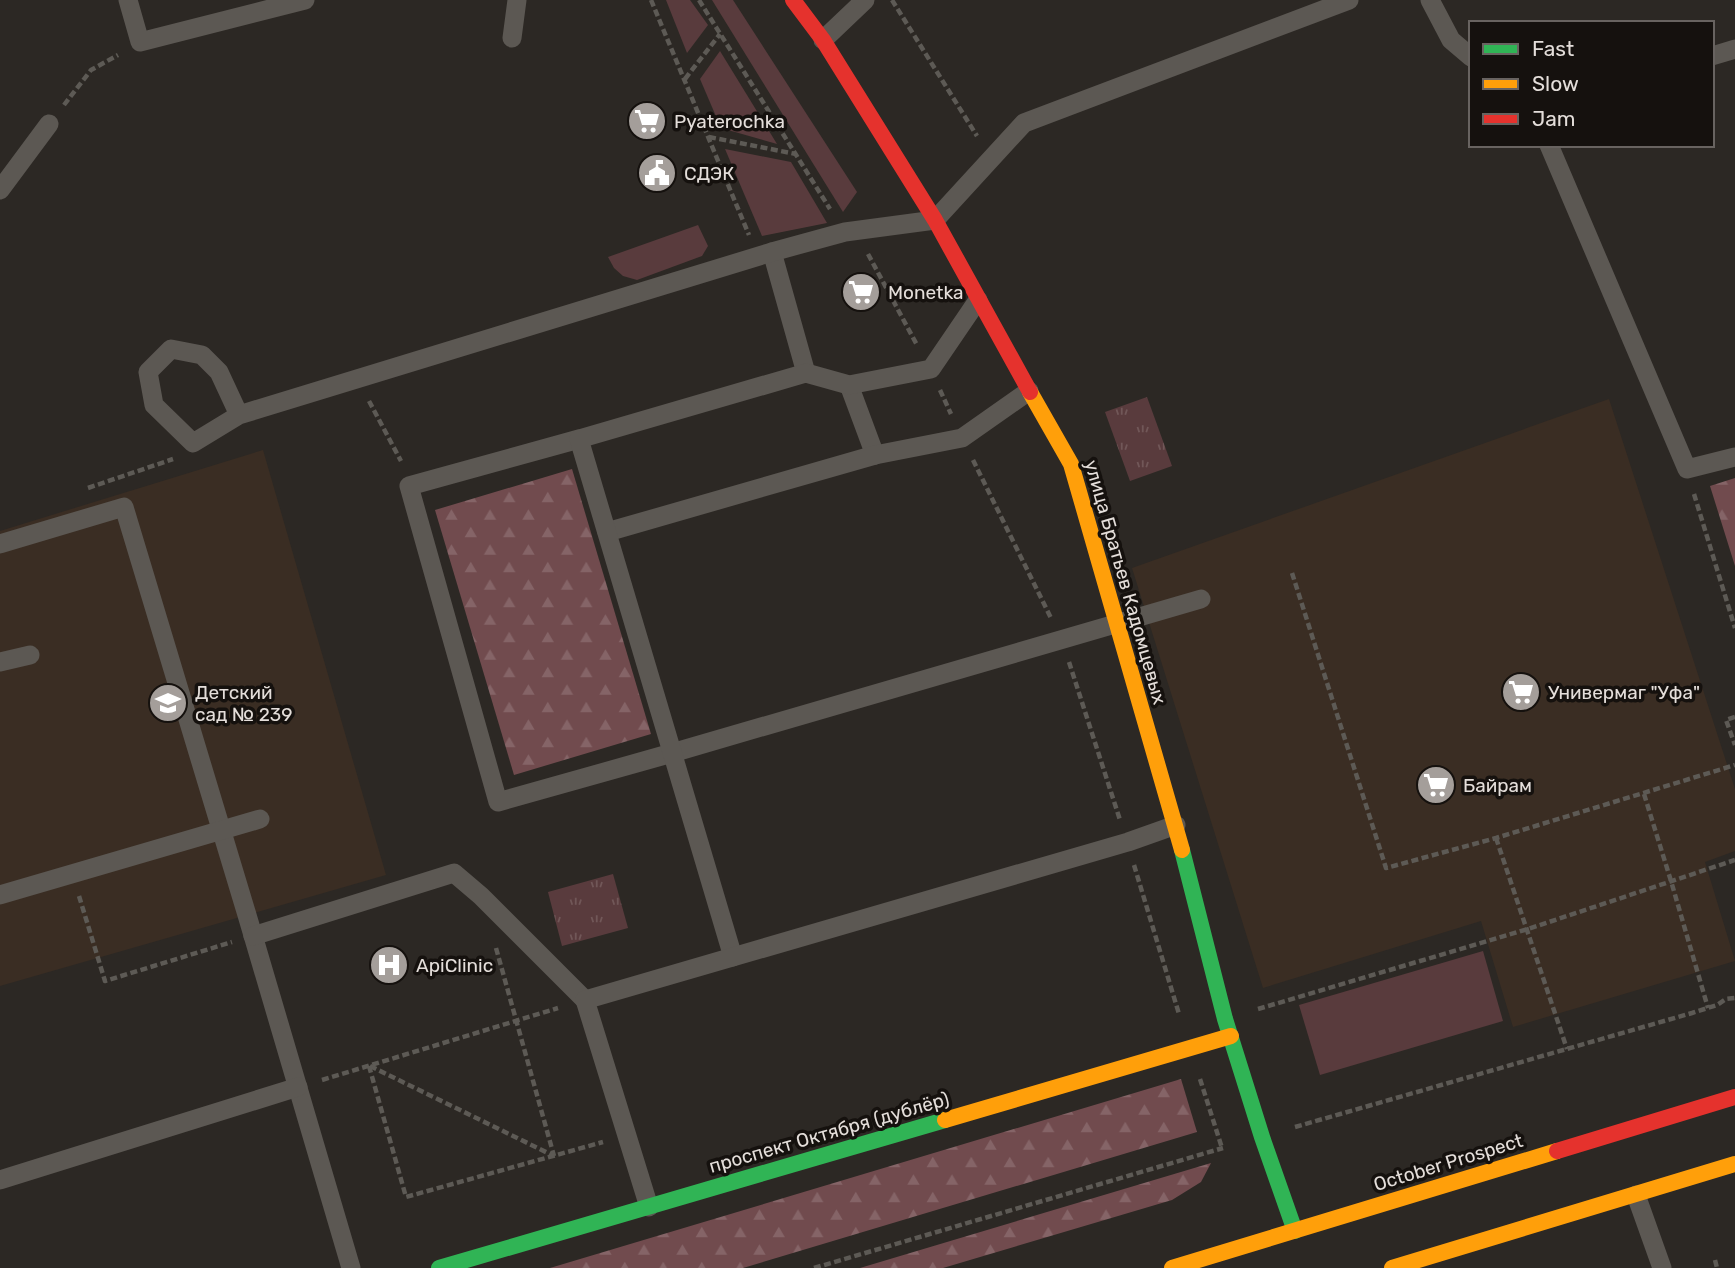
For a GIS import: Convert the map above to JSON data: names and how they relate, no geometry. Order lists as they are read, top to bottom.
{
  "streets": {
    "street": ["улица Братьев Кадомцевых", "проспект Октября (дублёр)", "October Prospect"]
  },
  "crossings": [
    ["улица Братьев Кадомцевых", "проспект Октября (дублёр)"],
    ["улица Братьев Кадомцевых", "October Prospect"]
  ],
  "places": {
    "supermarket": [
      "Pyaterochka",
      "Monetka",
      "Универмаг \"Уфа\"",
      "Байрам"
    ],
    "public building": ["СДЭК"],
    "school or university": ["Детский сад № 239"],
    "hospital": ["ApiClinic"]
  },
  "legend": ["Fast", "Slow", "Jam"]
}
